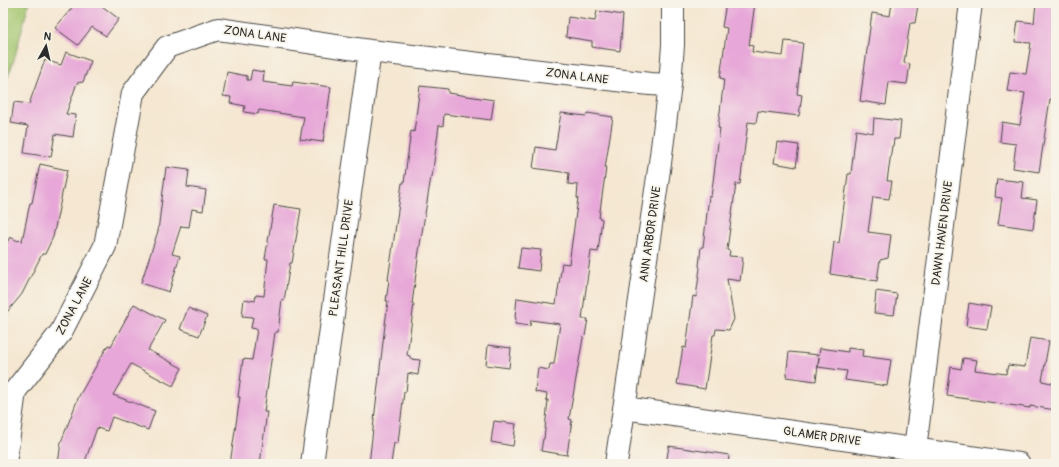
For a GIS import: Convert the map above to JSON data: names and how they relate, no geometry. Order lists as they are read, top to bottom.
{
  "streets": {
    "street": [
      "ZONA LANE",
      "DAWN HAVEN DRIVE",
      "ANN ARBOR DRIVE",
      "PLEASANT HILL DRIVE",
      "GLAMER DRIVE"
    ]
  },
  "crossings": [
    ["ZONA LANE", "ANN ARBOR DRIVE"],
    ["ZONA LANE", "PLEASANT HILL DRIVE"],
    ["DAWN HAVEN DRIVE", "GLAMER DRIVE"],
    ["ANN ARBOR DRIVE", "GLAMER DRIVE"]
  ],
  "north": "top"
}
